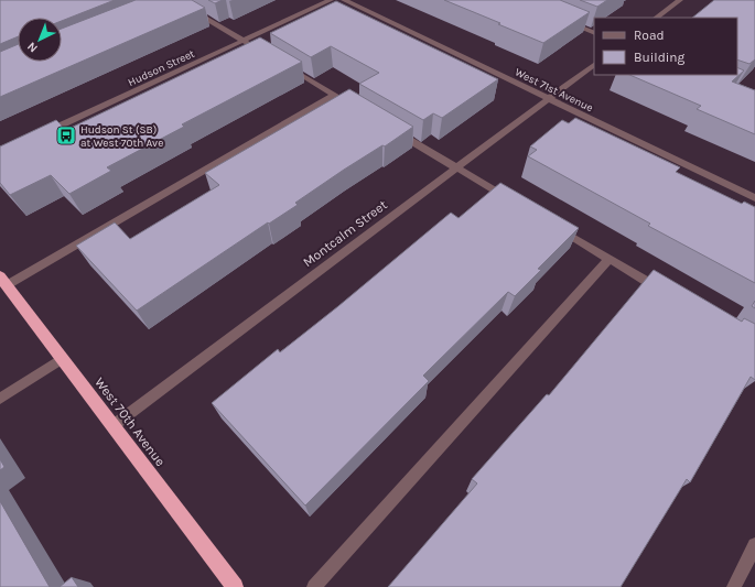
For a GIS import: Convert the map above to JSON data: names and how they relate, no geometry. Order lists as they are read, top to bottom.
{
  "streets": {
    "highway": ["West 70th Avenue"],
    "street": ["Hudson Street", "West 71st Avenue", "Montcalm Street"]
  },
  "crossings": [
    ["West 71st Avenue", "Montcalm Street"],
    ["Montcalm Street", "West 70th Avenue"]
  ],
  "places": {
    "bus stop": ["Hudson St (SB) at West 70th Ave"]
  },
  "legend": ["Road", "Building"],
  "north": "bottom left"
}
